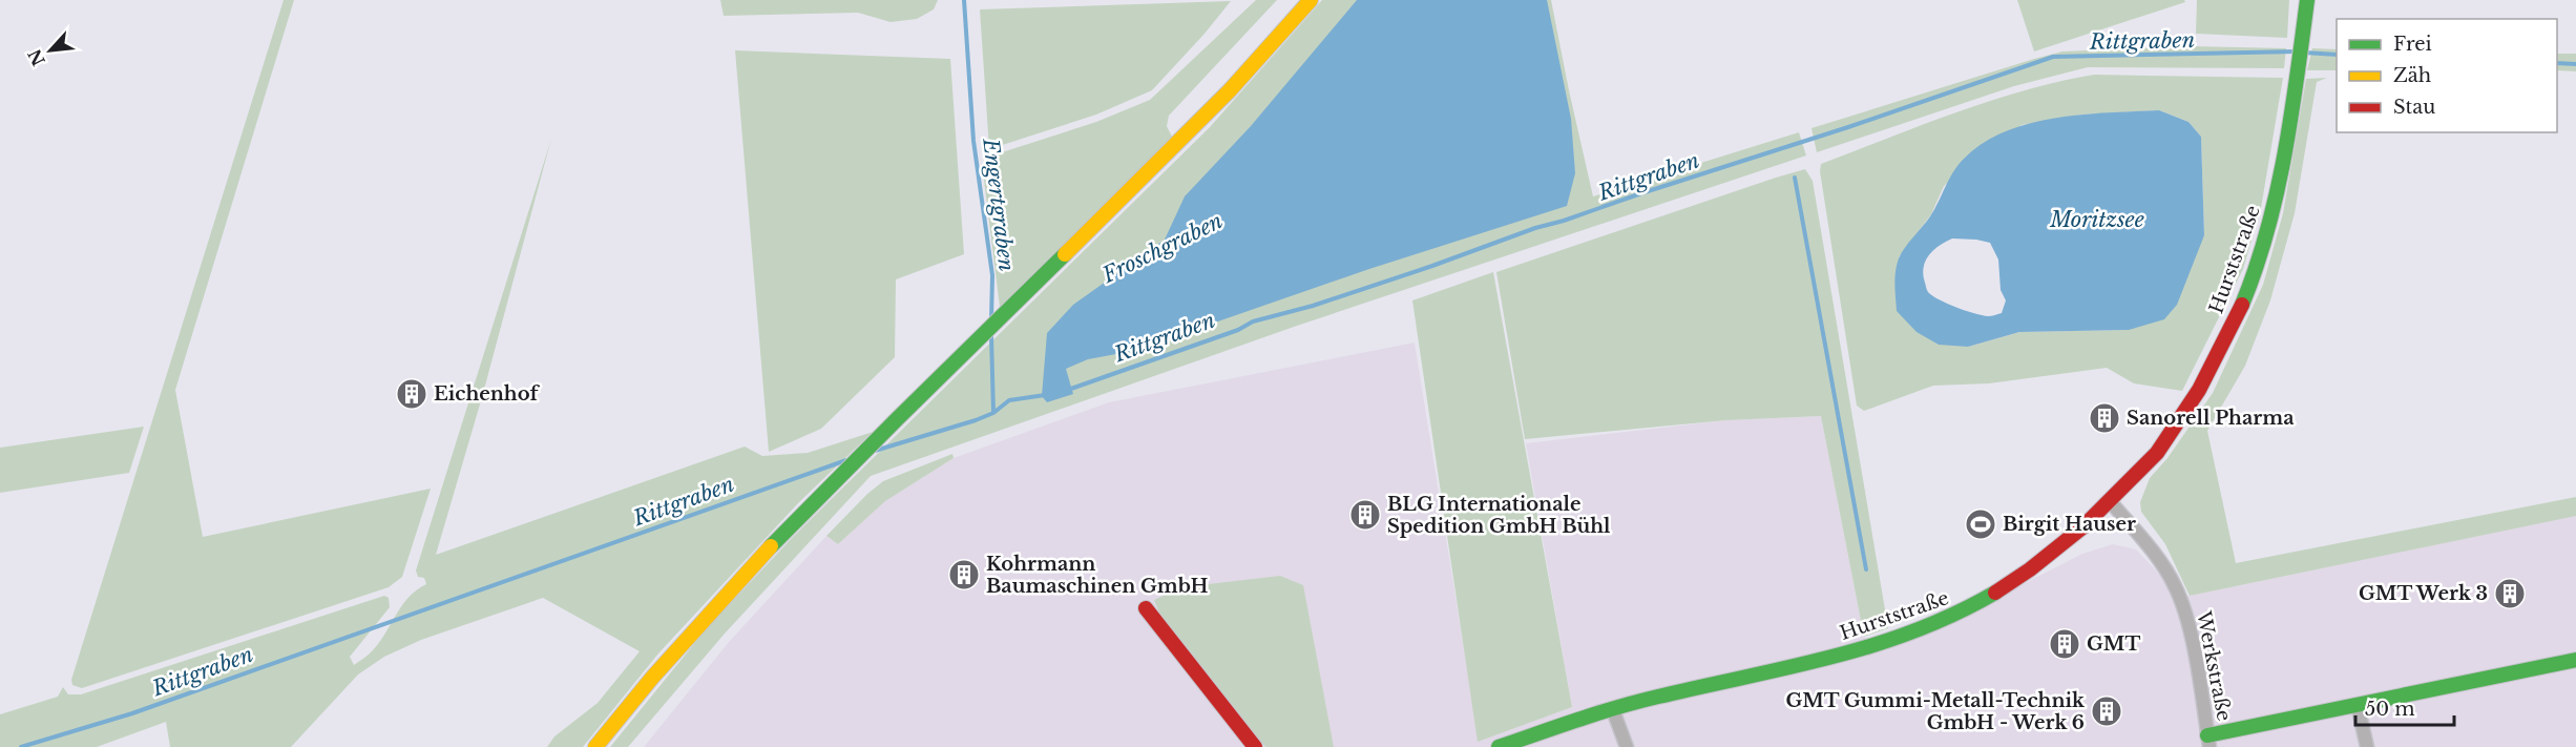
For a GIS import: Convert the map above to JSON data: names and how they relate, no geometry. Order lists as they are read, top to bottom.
{
  "streets": {
    "street": ["Hurststraße", "Werkstraße"]
  },
  "crossings": [
    ["Hurststraße", "Werkstraße"]
  ],
  "water": [
    "Rittgraben",
    "Engertgraben",
    "Moritzsee",
    "Froschgraben"
  ],
  "places": {
    "building": [
      "Eichenhof",
      "Sanorell Pharma",
      "BLG Internationale Spedition GmbH Bühl",
      "Kohrmann Baumaschinen GmbH",
      "GMT Werk 3",
      "GMT",
      "GMT Gummi-Metall-Technik GmbH - Werk 6"
    ],
    "sports": ["Birgit Hauser"]
  },
  "legend": ["Frei", "Zäh", "Stau"],
  "scale_bar": "50 m",
  "north": "bottom left"
}
